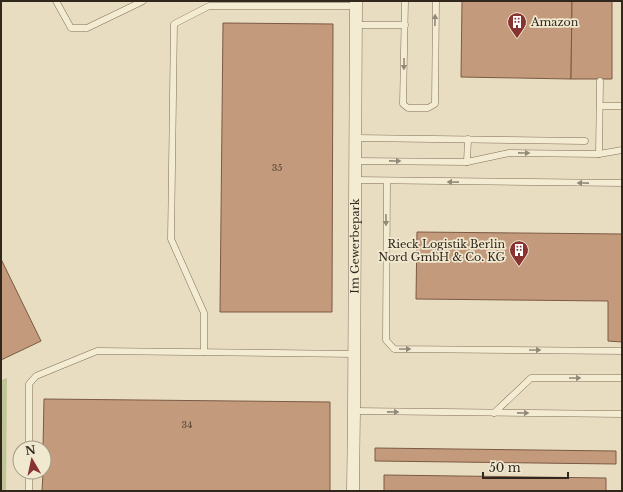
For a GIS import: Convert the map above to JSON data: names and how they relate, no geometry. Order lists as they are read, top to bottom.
{
  "streets": {
    "street": ["Im Gewerbepark"]
  },
  "places": {
    "building": ["Amazon", "Rieck Logistik Berlin Nord GmbH & Co. KG"]
  },
  "house_numbers": ["35", "34"],
  "scale_bar": "50 m",
  "north": "top"
}
